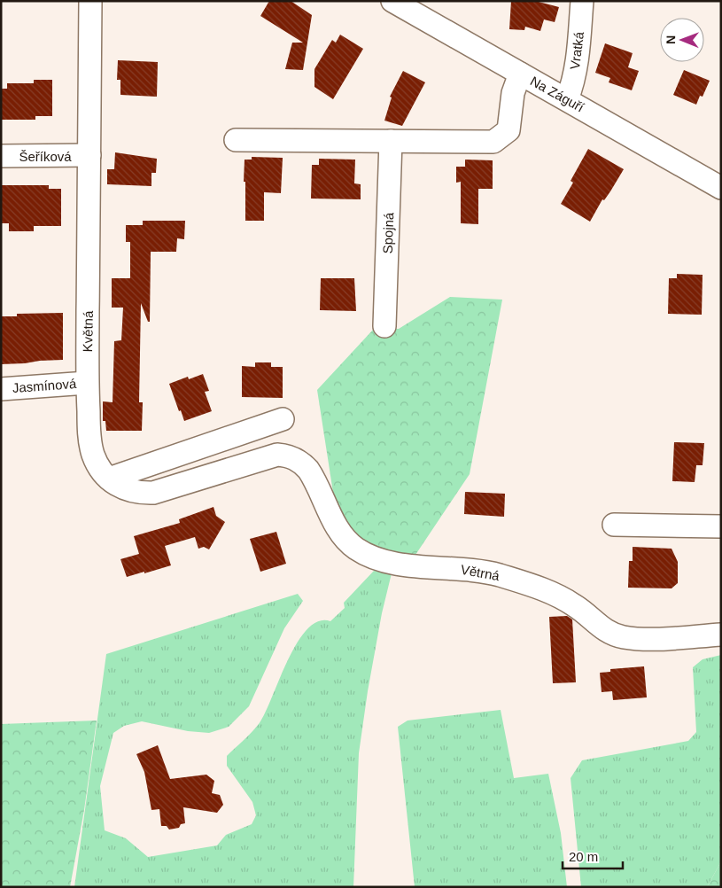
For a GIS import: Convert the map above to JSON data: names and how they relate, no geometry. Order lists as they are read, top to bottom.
{
  "streets": {
    "street": [
      "Vratká",
      "Na Záguří",
      "Šeříková",
      "Spojná",
      "Květná",
      "Jasmínová",
      "Větrná"
    ]
  },
  "crossings": [
    ["Vratká", "Na Záguří"],
    ["Šeříková", "Květná"],
    ["Květná", "Jasmínová"],
    ["Květná", "Větrná"]
  ],
  "scale_bar": "20 m",
  "north": "left"
}
